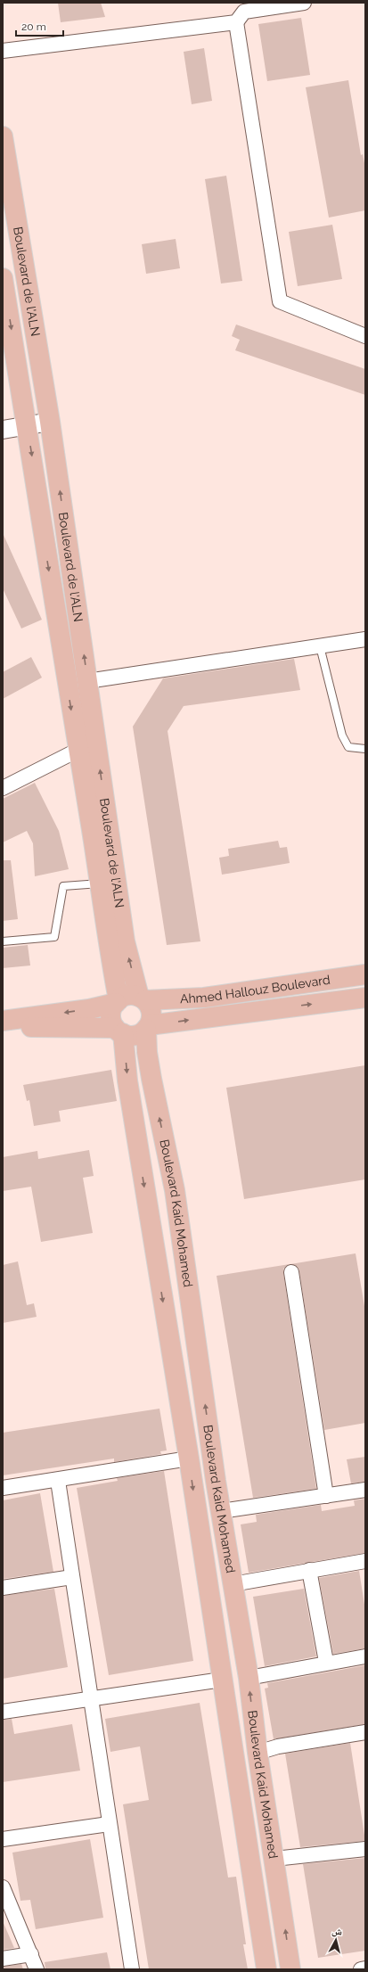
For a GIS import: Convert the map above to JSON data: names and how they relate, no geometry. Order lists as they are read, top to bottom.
{
  "streets": {
    "main road": ["Boulevard de l'ALN", "Ahmed Hallouz Boulevard", "Boulevard Kaid Mohamed"]
  },
  "crossings": [
    ["Boulevard de l'ALN", "Ahmed Hallouz Boulevard"],
    ["Boulevard de l'ALN", "Boulevard Kaid Mohamed"],
    ["Ahmed Hallouz Boulevard", "Boulevard Kaid Mohamed"]
  ],
  "scale_bar": "20 m",
  "north": "top"
}
